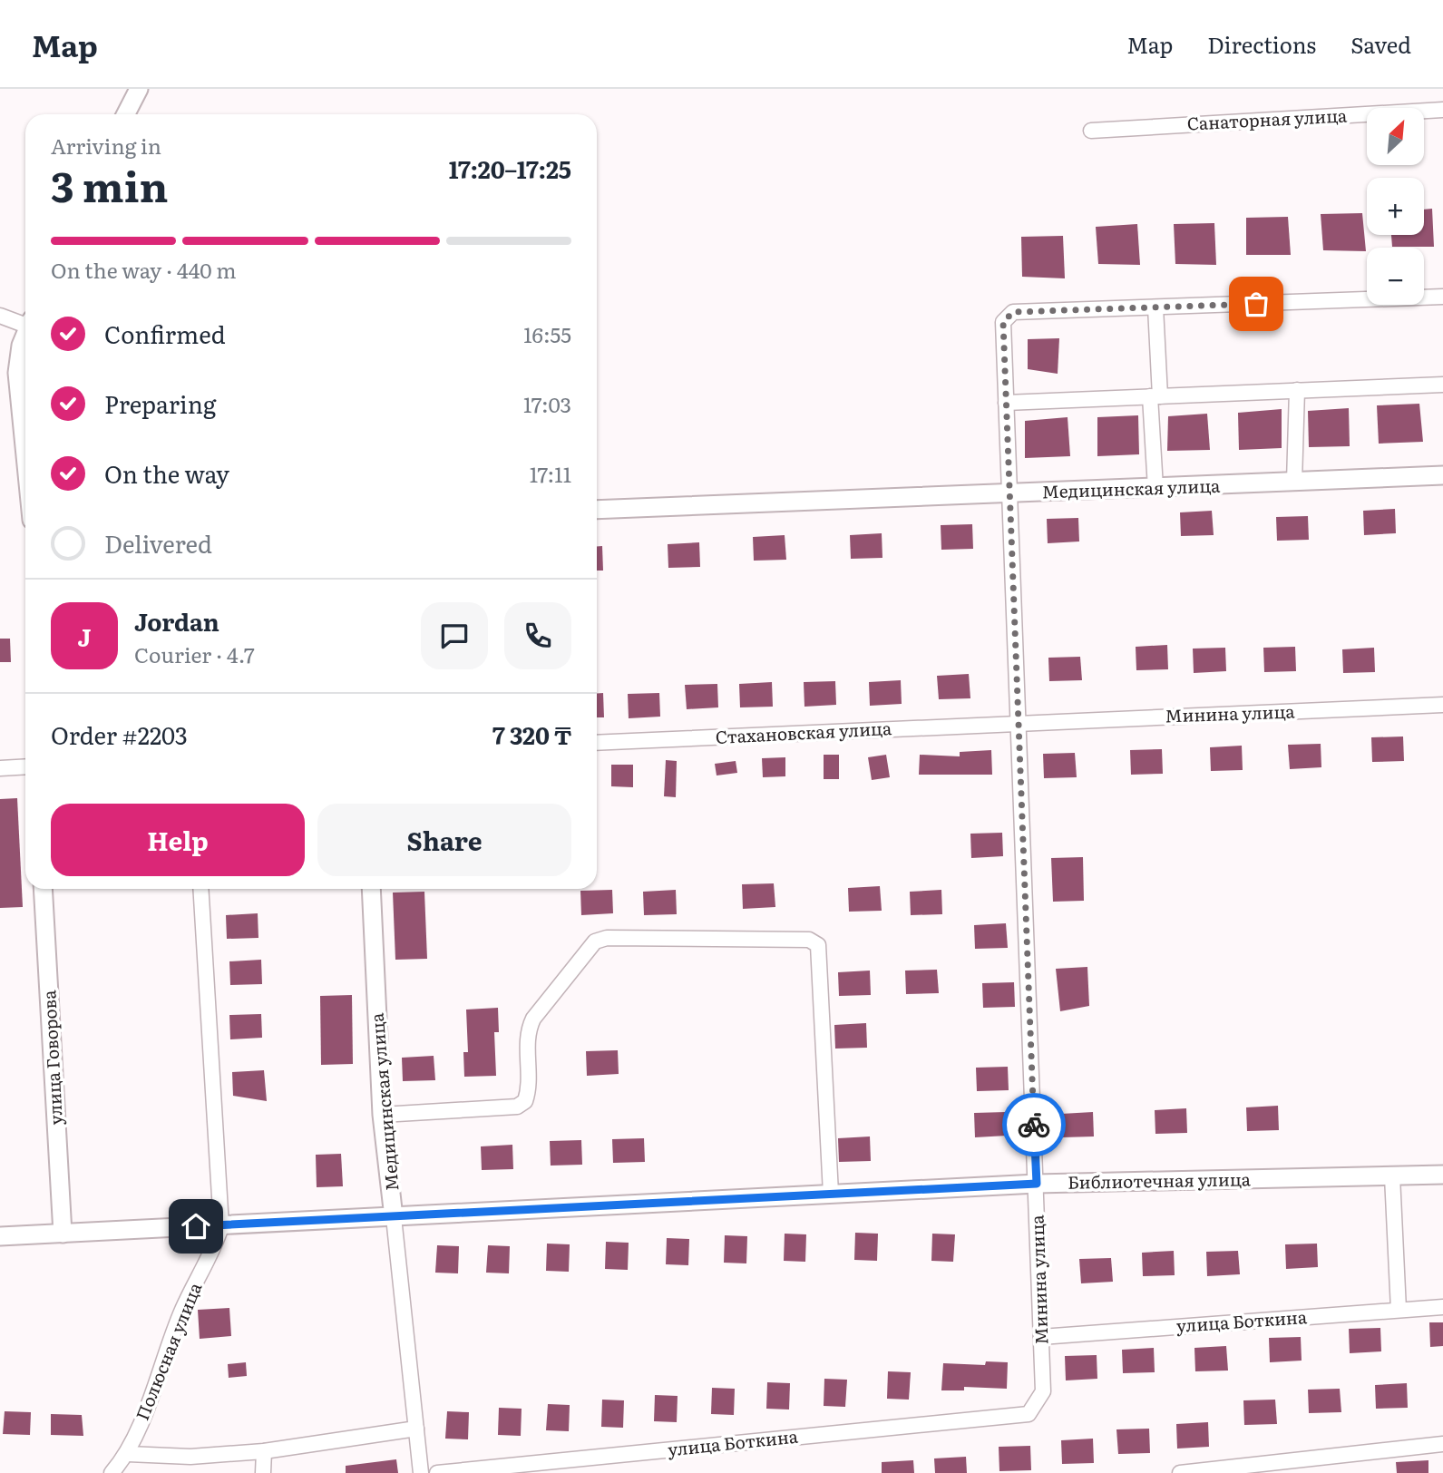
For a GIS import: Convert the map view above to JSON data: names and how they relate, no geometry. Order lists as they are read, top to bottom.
{
  "streets": {
    "street": [
      "Санаторная улица",
      "Медицинская улица",
      "Минина улица",
      "Стахановская улица",
      "улица Говорова",
      "Библиотечная улица",
      "улица Боткина",
      "Полюсная улица"
    ]
  },
  "crossings": [
    ["Медицинская улица", "Минина улица"],
    ["Медицинская улица", "Библиотечная улица"],
    ["Минина улица", "Стахановская улица"],
    ["Минина улица", "Библиотечная улица"],
    ["Минина улица", "улица Боткина"],
    ["улица Говорова", "Библиотечная улица"],
    ["Библиотечная улица", "Полюсная улица"]
  ],
  "north": "top right",
  "page": {
    "header": "Map",
    "nav": ["Map", "Directions", "Saved"],
    "map_buttons": ["+", "−"],
    "heading": ["3 min", "Arriving in", "17:20–17:25"],
    "panel": [
      "Jordan",
      "Courier · 4.7",
      "Order #2203",
      "7 320 ₸"
    ],
    "bar": "On the way · 440 m",
    "list": [
      ["Confirmed", "16:55"],
      ["Preparing", "17:03"],
      ["On the way", "17:11"],
      "Delivered"
    ],
    "round": "J",
    "buttons": ["Help", "Share"]
  }
}
